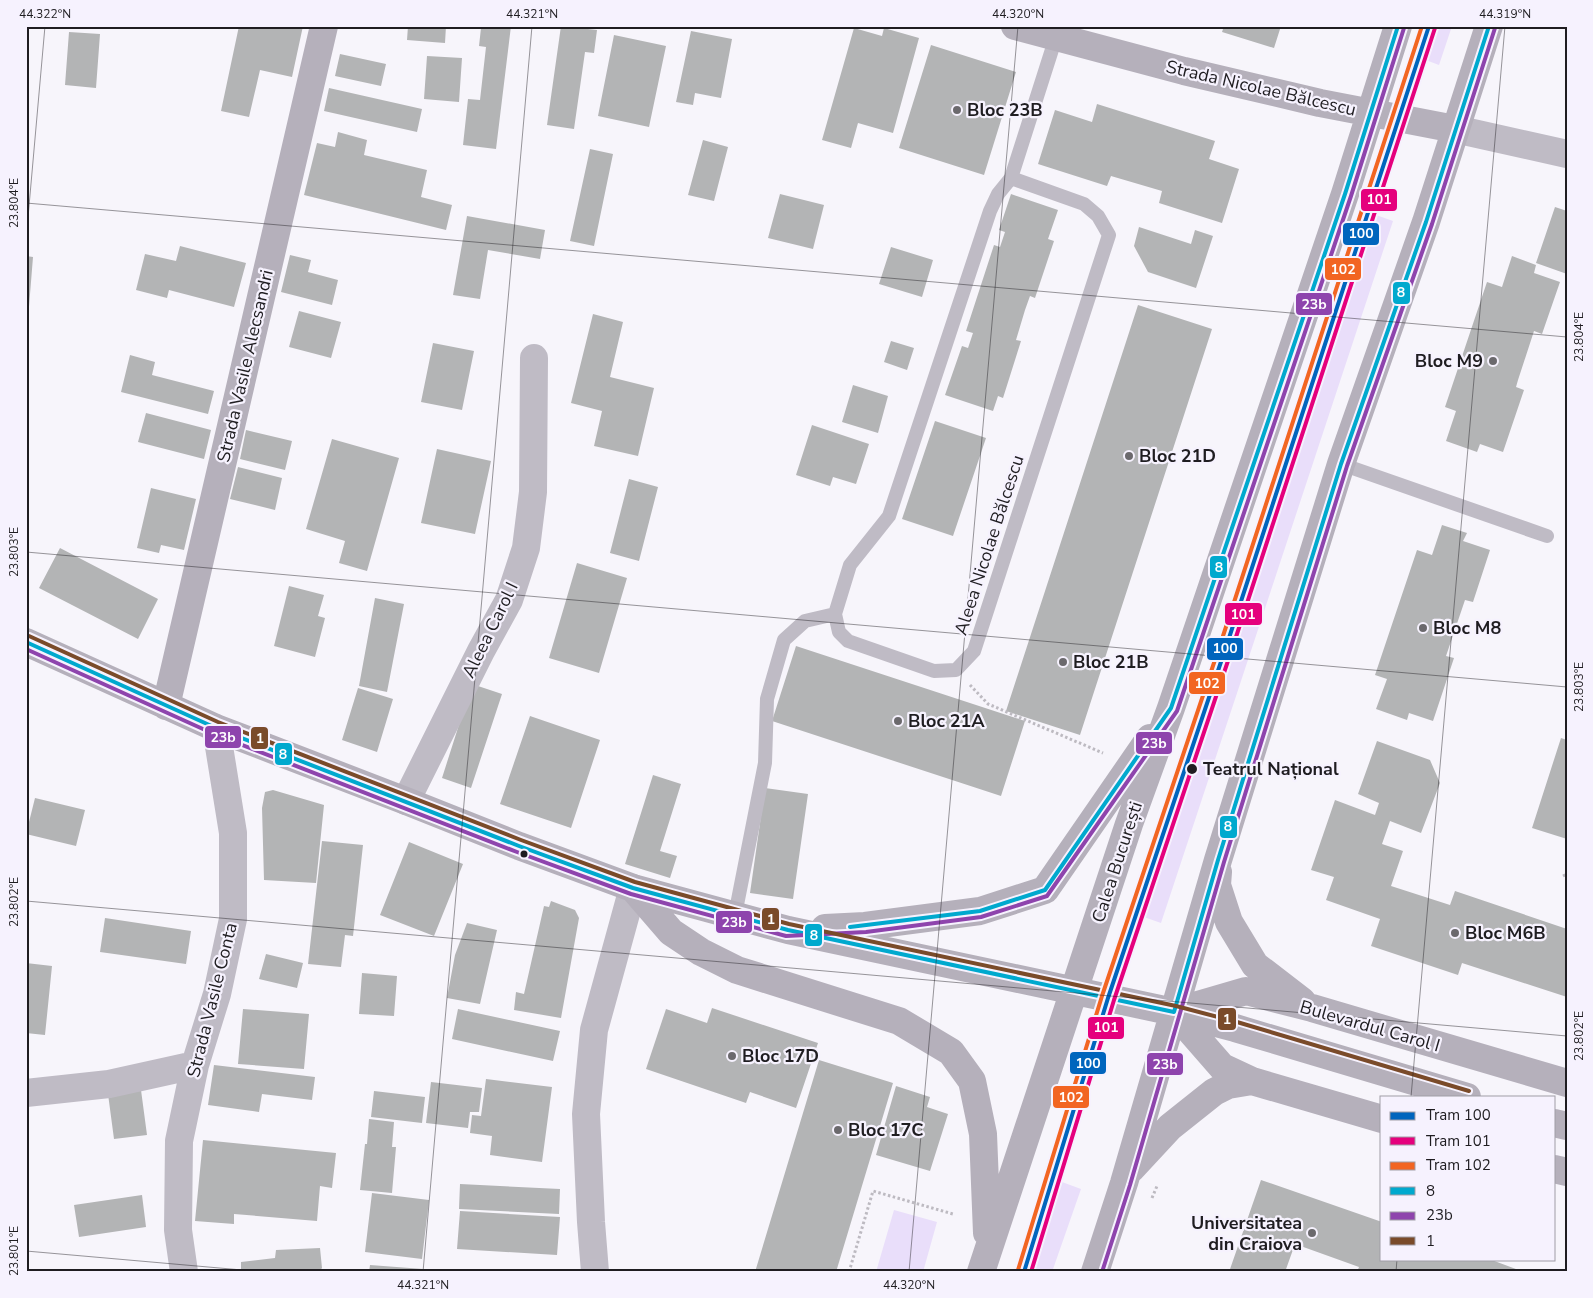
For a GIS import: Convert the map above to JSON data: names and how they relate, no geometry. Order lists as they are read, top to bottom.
{
  "streets": {
    "main road": [
      "Strada Nicolae Bălcescu",
      "Strada Vasile Alecsandri",
      "Calea București",
      "Bulevardul Carol I"
    ],
    "street": ["Aleea Carol I", "Strada Vasile Conta"],
    "lane": ["Aleea Nicolae Bălcescu"]
  },
  "crossings": [
    ["Strada Nicolae Bălcescu", "Calea București"],
    ["Strada Vasile Alecsandri", "Bulevardul Carol I"],
    ["Aleea Carol I", "Bulevardul Carol I"],
    ["Calea București", "Bulevardul Carol I"],
    ["Strada Vasile Conta", "Bulevardul Carol I"]
  ],
  "places": [
    "Bloc 23B",
    "Bloc M9",
    "Bloc 21D",
    "Bloc M8",
    "Bloc 21B",
    "Bloc 21A",
    "Teatrul Național",
    "Bloc M6B",
    "Bloc 17D",
    "Bloc 17C",
    "Universitatea din Craiova"
  ],
  "lines": [
    "tram line 100",
    "tram line 102",
    "transit line 8",
    "tram line 101",
    "transit line 23b",
    "transit line 1"
  ],
  "legend": [
    "Tram 100",
    "Tram 101",
    "Tram 102",
    "8",
    "23b",
    "1"
  ],
  "coordinates": [
    "44.322°N",
    "44.321°N",
    "44.320°N",
    "44.319°N",
    "23.804°E",
    "23.803°E",
    "23.802°E",
    "23.801°E"
  ]
}
